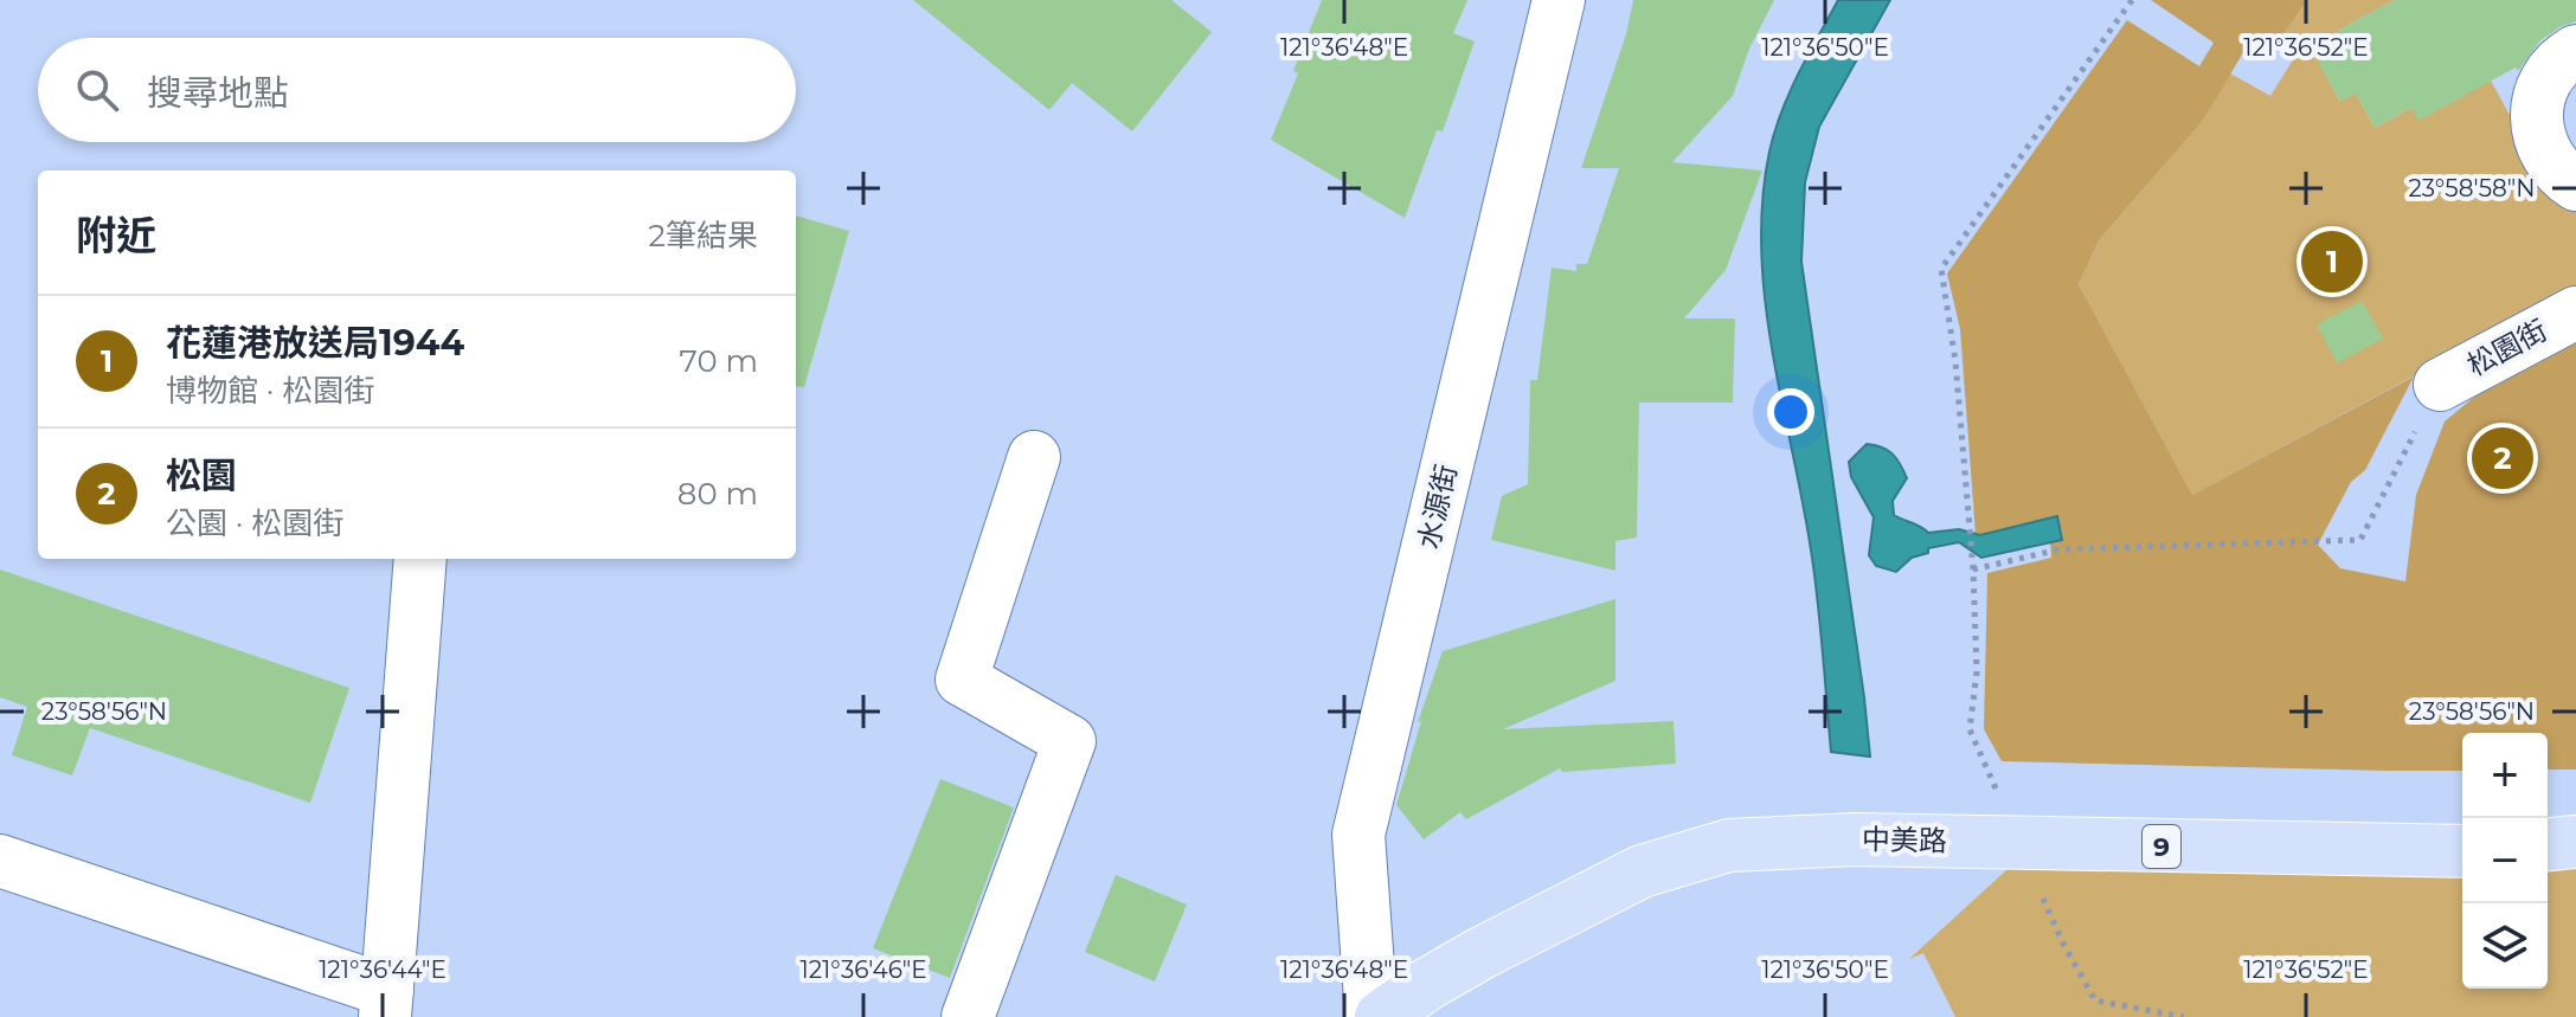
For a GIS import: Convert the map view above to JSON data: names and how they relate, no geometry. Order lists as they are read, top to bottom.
{
  "streets": {
    "main road": ["中美路", "9"],
    "street": ["松園街", "水源街"]
  },
  "page": {
    "search": "搜尋地點",
    "heading": ["附近", "2筆結果"],
    "pins": ["1", "2"],
    "list": [
      {
        "mark": "1",
        "name": "花蓮港放送局1944",
        "note": "博物館 · 松園街",
        "value": "70 m"
      },
      {
        "mark": "2",
        "name": "松園",
        "note": "公園 · 松園街",
        "value": "80 m"
      }
    ],
    "map_buttons": ["+", "−"]
  },
  "coordinates": [
    "121°36'48\"E",
    "121°36'50\"E",
    "121°36'52\"E",
    "23°58'58\"N",
    "23°58'56\"N",
    "121°36'44\"E",
    "121°36'46\"E"
  ]
}
